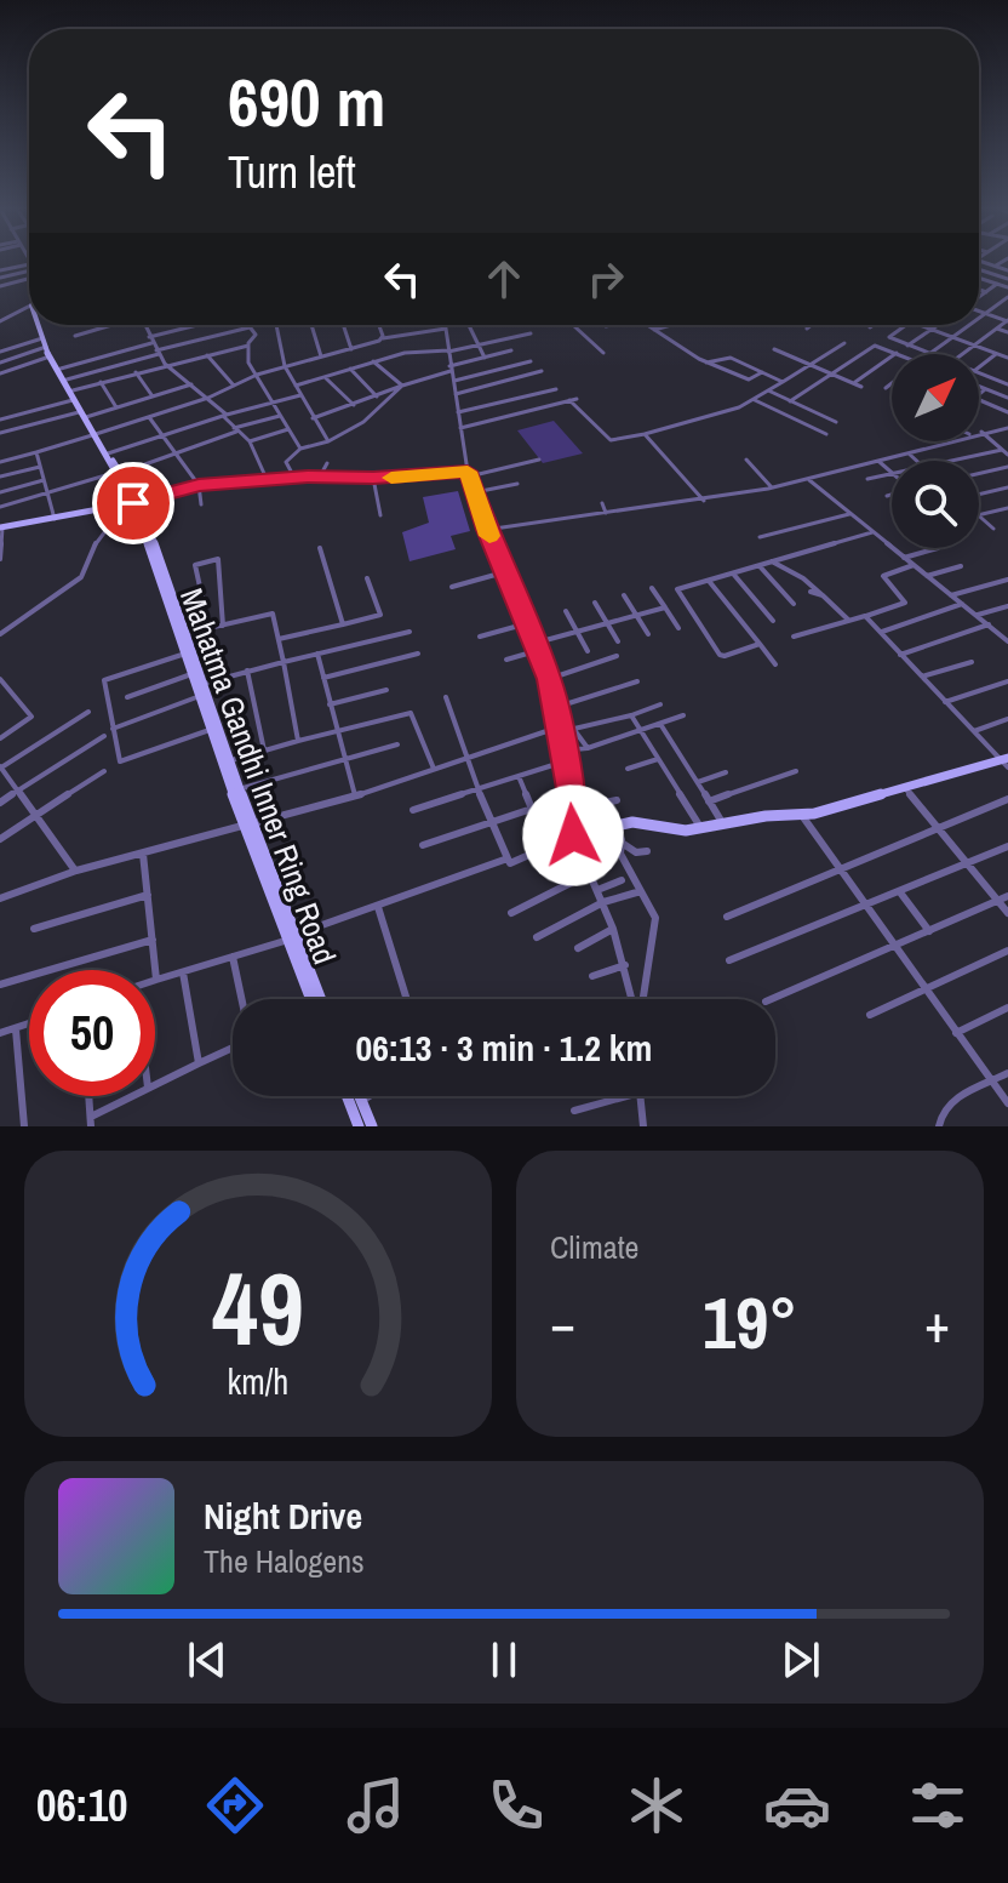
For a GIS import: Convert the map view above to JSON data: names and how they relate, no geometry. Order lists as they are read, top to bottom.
{
  "streets": {
    "main road": ["Mahatma Gandhi Inner Ring Road"]
  },
  "north": "top right",
  "page": {
    "turn": ["690 m", "Turn left"],
    "limit": "50",
    "trip": "06:13 · 3 min · 1.2 km",
    "tile": "Climate",
    "heat": ["−", "19°", "+"],
    "song": ["Night Drive", "The Halogens"],
    "tabs": "06:10",
    "gauge": ["49", "km/h"]
  }
}
